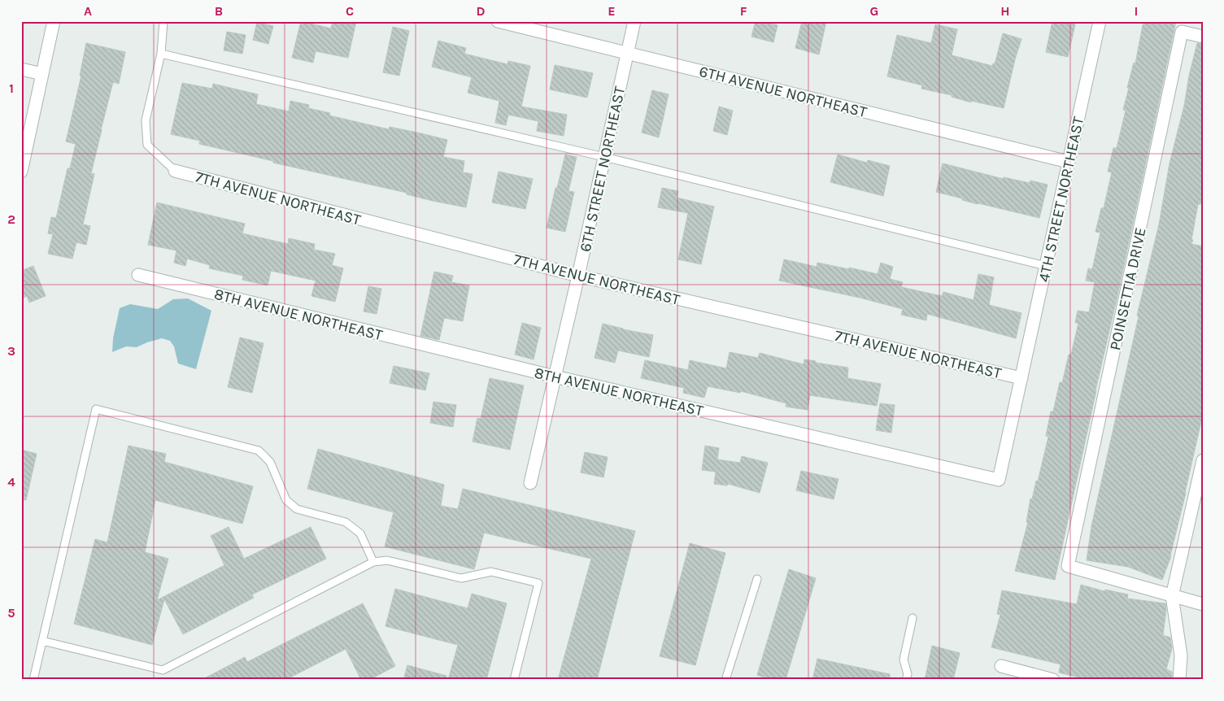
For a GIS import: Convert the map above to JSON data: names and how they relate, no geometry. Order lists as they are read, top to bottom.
{
  "streets": {
    "street": [
      "6TH AVENUE NORTHEAST",
      "6TH STREET NORTHEAST",
      "7TH AVENUE NORTHEAST",
      "4TH STREET NORTHEAST",
      "POINSETTIA DRIVE",
      "8TH AVENUE NORTHEAST"
    ]
  },
  "crossings": [
    ["6TH AVENUE NORTHEAST", "6TH STREET NORTHEAST"],
    ["6TH AVENUE NORTHEAST", "4TH STREET NORTHEAST"],
    ["6TH STREET NORTHEAST", "7TH AVENUE NORTHEAST"],
    ["6TH STREET NORTHEAST", "8TH AVENUE NORTHEAST"],
    ["7TH AVENUE NORTHEAST", "4TH STREET NORTHEAST"],
    ["7TH AVENUE NORTHEAST", "8TH AVENUE NORTHEAST"],
    ["4TH STREET NORTHEAST", "8TH AVENUE NORTHEAST"]
  ],
  "grid": {
    "columns": [
      "A",
      "B",
      "C",
      "D",
      "E",
      "F",
      "G",
      "H",
      "I"
    ],
    "rows": [
      "1",
      "2",
      "3",
      "4",
      "5"
    ]
  }
}
